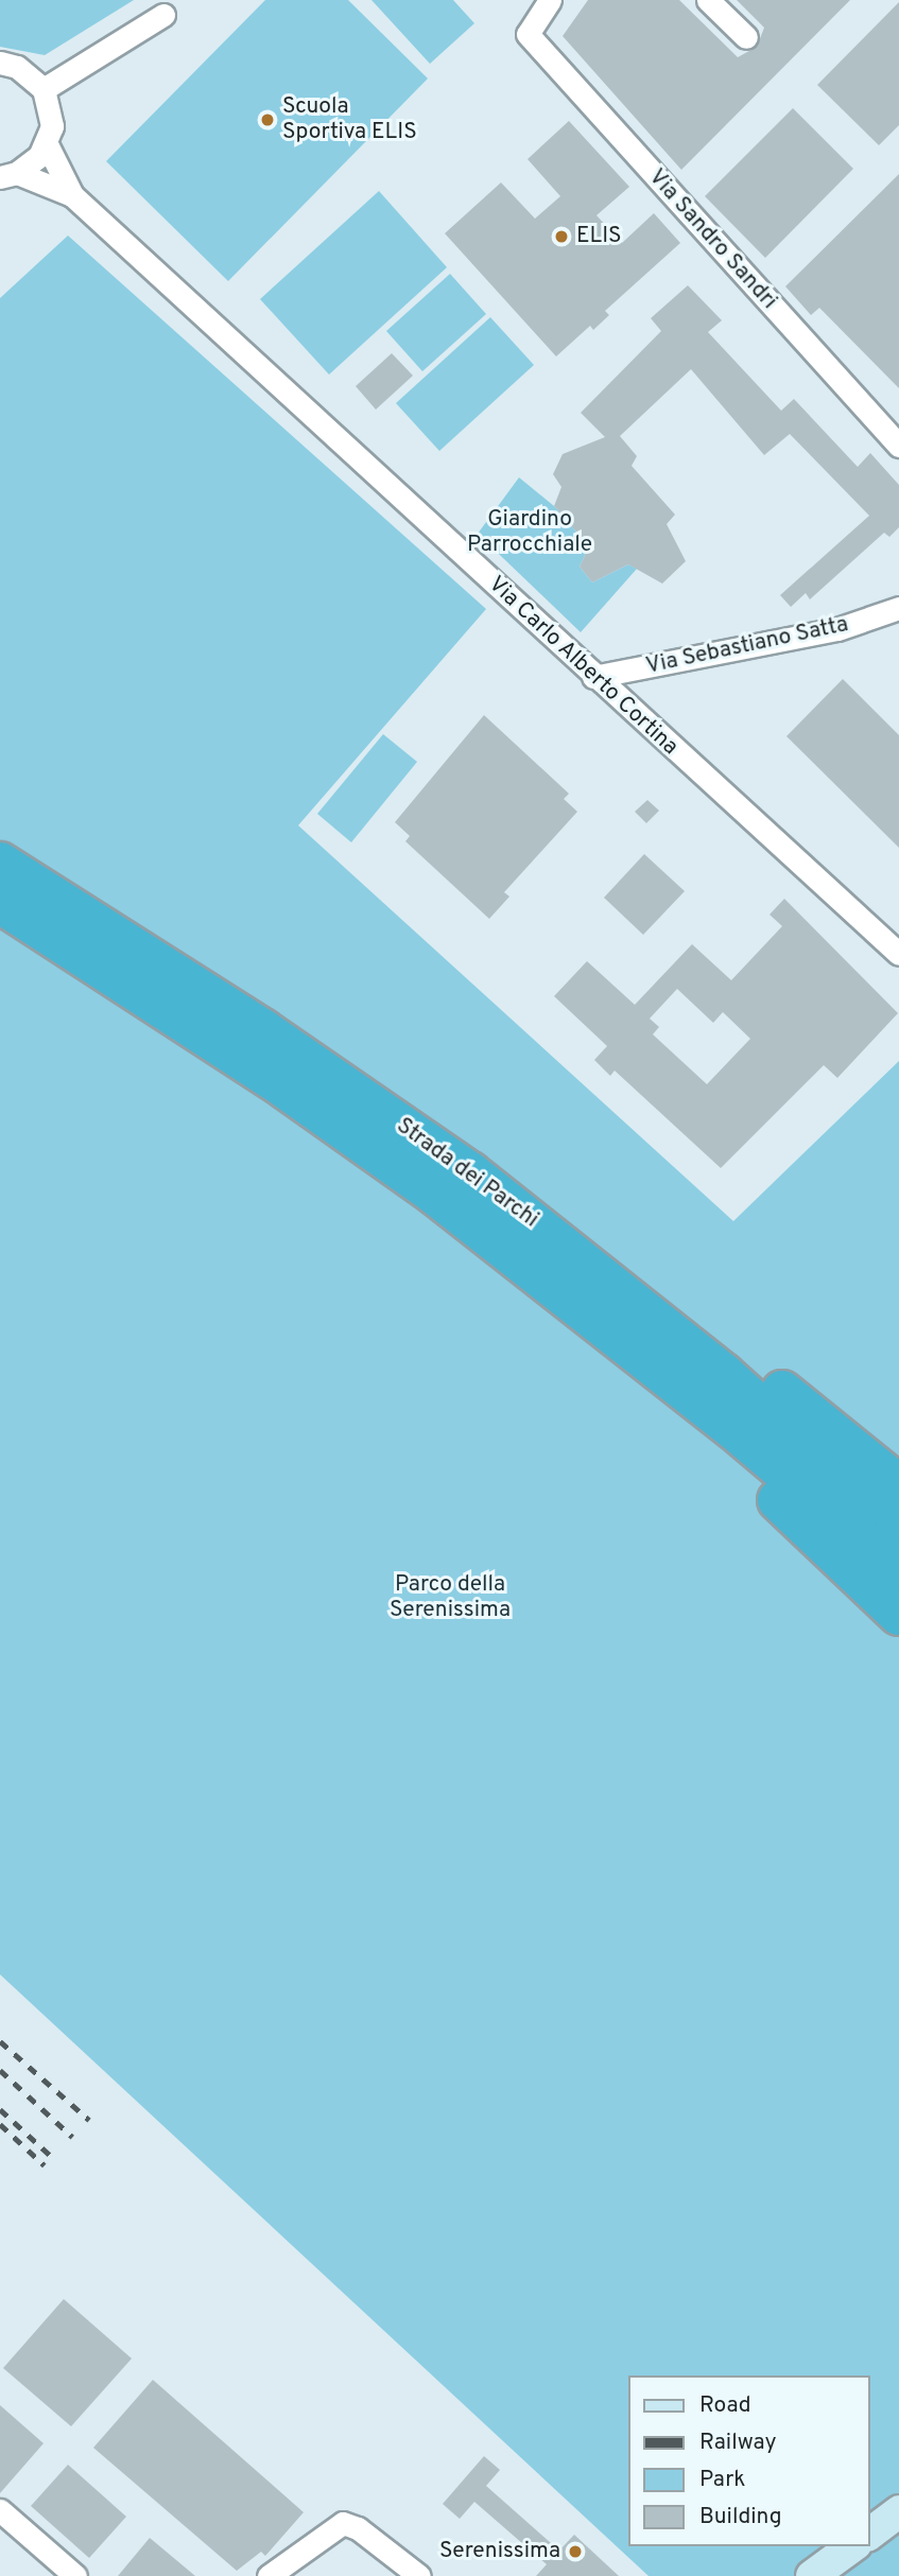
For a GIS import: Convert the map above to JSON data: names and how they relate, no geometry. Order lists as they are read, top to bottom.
{
  "streets": {
    "highway": ["Strada dei Parchi"],
    "street": ["Via Sandro Sandri", "Via Sebastiano Satta", "Via Carlo Alberto Cortina"]
  },
  "crossings": [
    ["Via Sebastiano Satta", "Via Carlo Alberto Cortina"]
  ],
  "parks": ["Giardino Parrocchiale", "Parco della Serenissima"],
  "places": ["Scuola Sportiva ELIS", "ELIS", "Serenissima"],
  "legend": [
    "Road",
    "Railway",
    "Park",
    "Building"
  ]
}
